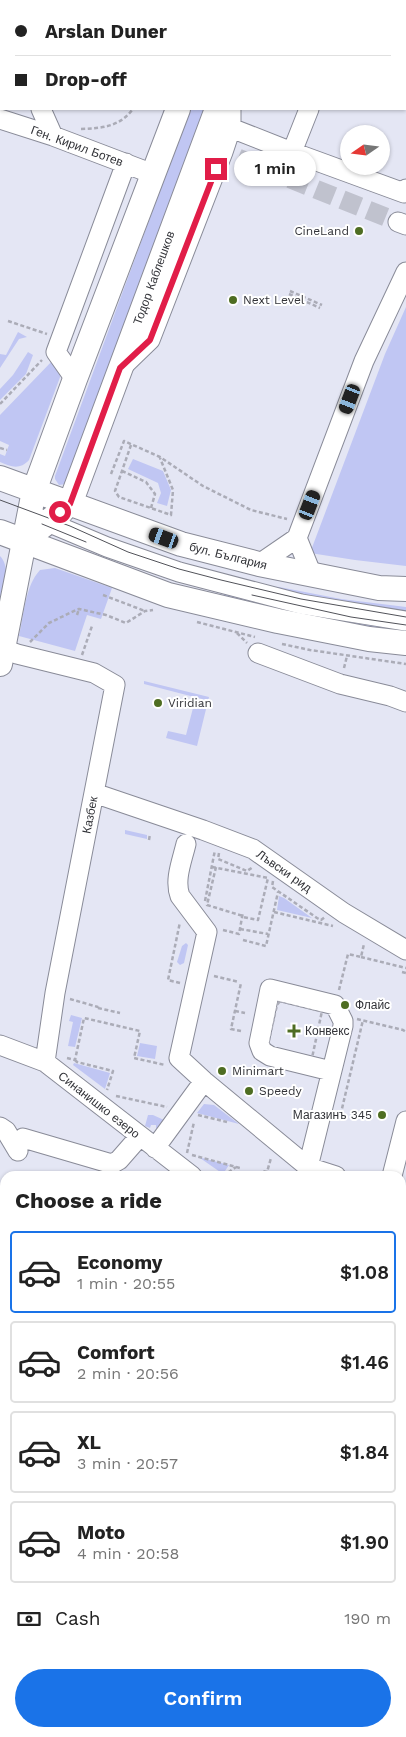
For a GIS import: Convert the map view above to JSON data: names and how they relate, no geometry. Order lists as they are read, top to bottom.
{
  "streets": {
    "main road": ["Тодор Каблешков", "бул. България"],
    "street": [
      "Ген. Кирил Ботев",
      "Казбек",
      "Лъвски рид",
      "Синанишко езеро"
    ]
  },
  "crossings": [
    ["Тодор Каблешков", "бул. България"],
    ["Казбек", "Лъвски рид"],
    ["Казбек", "Синанишко езеро"]
  ],
  "places": {
    "other": [
      "CineLand",
      "Next Level",
      "Viridian",
      "Флайс",
      "Minimart",
      "Speedy",
      "Магазинъ 345"
    ],
    "health": ["Конвекс"]
  },
  "north": "left",
  "page": {
    "banner": ["Arslan Duner", "Drop-off"],
    "bubble": "1 min",
    "heading": "Choose a ride",
    "list": [
      {
        "name": "Economy",
        "note": "1 min · 20:55",
        "value": "$1.08"
      },
      {
        "name": "Comfort",
        "note": "2 min · 20:56",
        "value": "$1.46"
      },
      {
        "name": "XL",
        "note": "3 min · 20:57",
        "value": "$1.84"
      },
      {
        "name": "Moto",
        "note": "4 min · 20:58",
        "value": "$1.90"
      }
    ],
    "pay": ["Cash", "190 m"],
    "buttons": "Confirm"
  }
}
